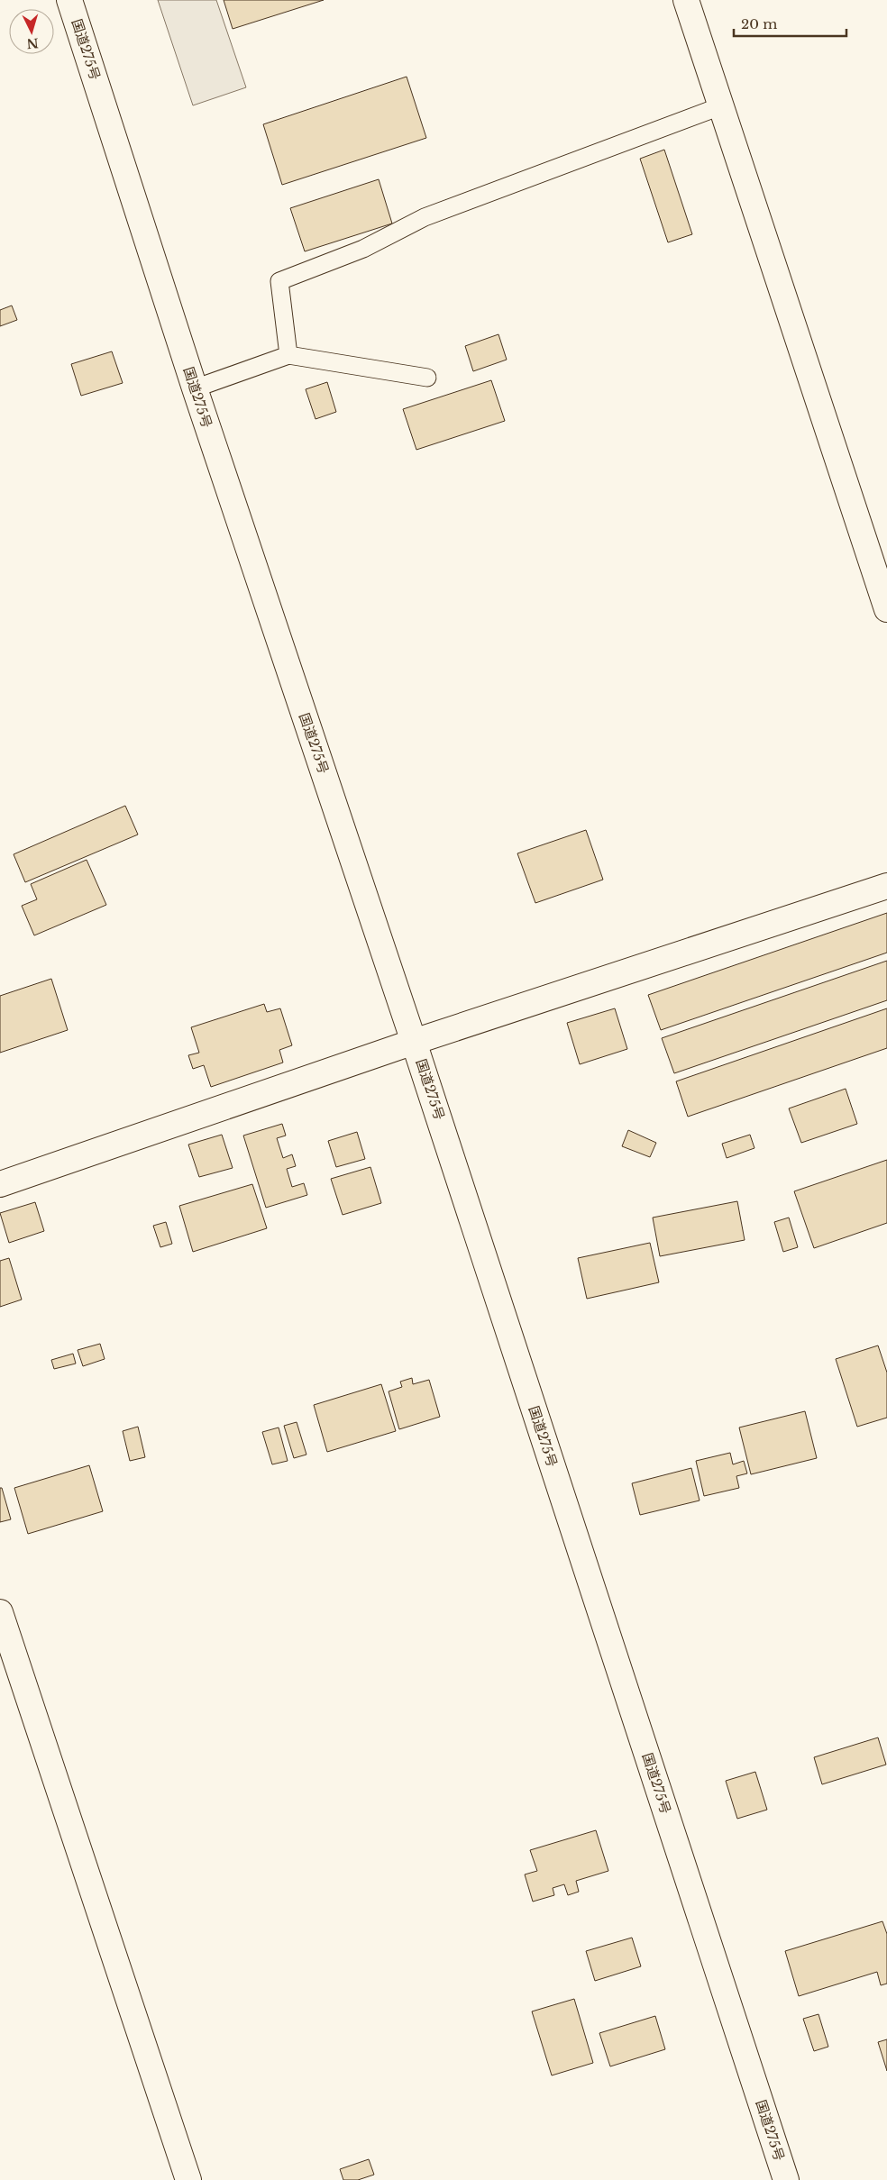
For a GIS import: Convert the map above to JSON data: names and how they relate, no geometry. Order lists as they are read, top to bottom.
{
  "streets": {
    "main road": ["国道275号"]
  },
  "scale_bar": "20 m",
  "north": "bottom"
}
